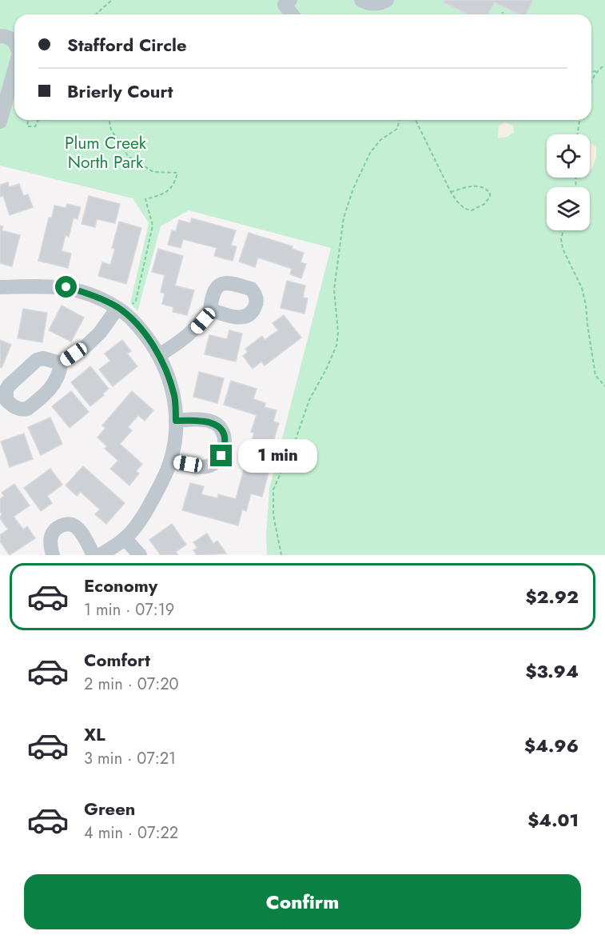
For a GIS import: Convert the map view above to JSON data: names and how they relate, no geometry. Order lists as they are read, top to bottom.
{
  "parks": ["Plum Creek North Park"],
  "page": {
    "banner": ["Stafford Circle", "Brierly Court"],
    "bubble": "1 min",
    "list": [
      {
        "name": "Economy",
        "note": "1 min · 07:19",
        "value": "$2.92"
      },
      {
        "name": "Comfort",
        "note": "2 min · 07:20",
        "value": "$3.94"
      },
      {
        "name": "XL",
        "note": "3 min · 07:21",
        "value": "$4.96"
      },
      {
        "name": "Green",
        "note": "4 min · 07:22",
        "value": "$4.01"
      }
    ],
    "buttons": "Confirm"
  }
}
